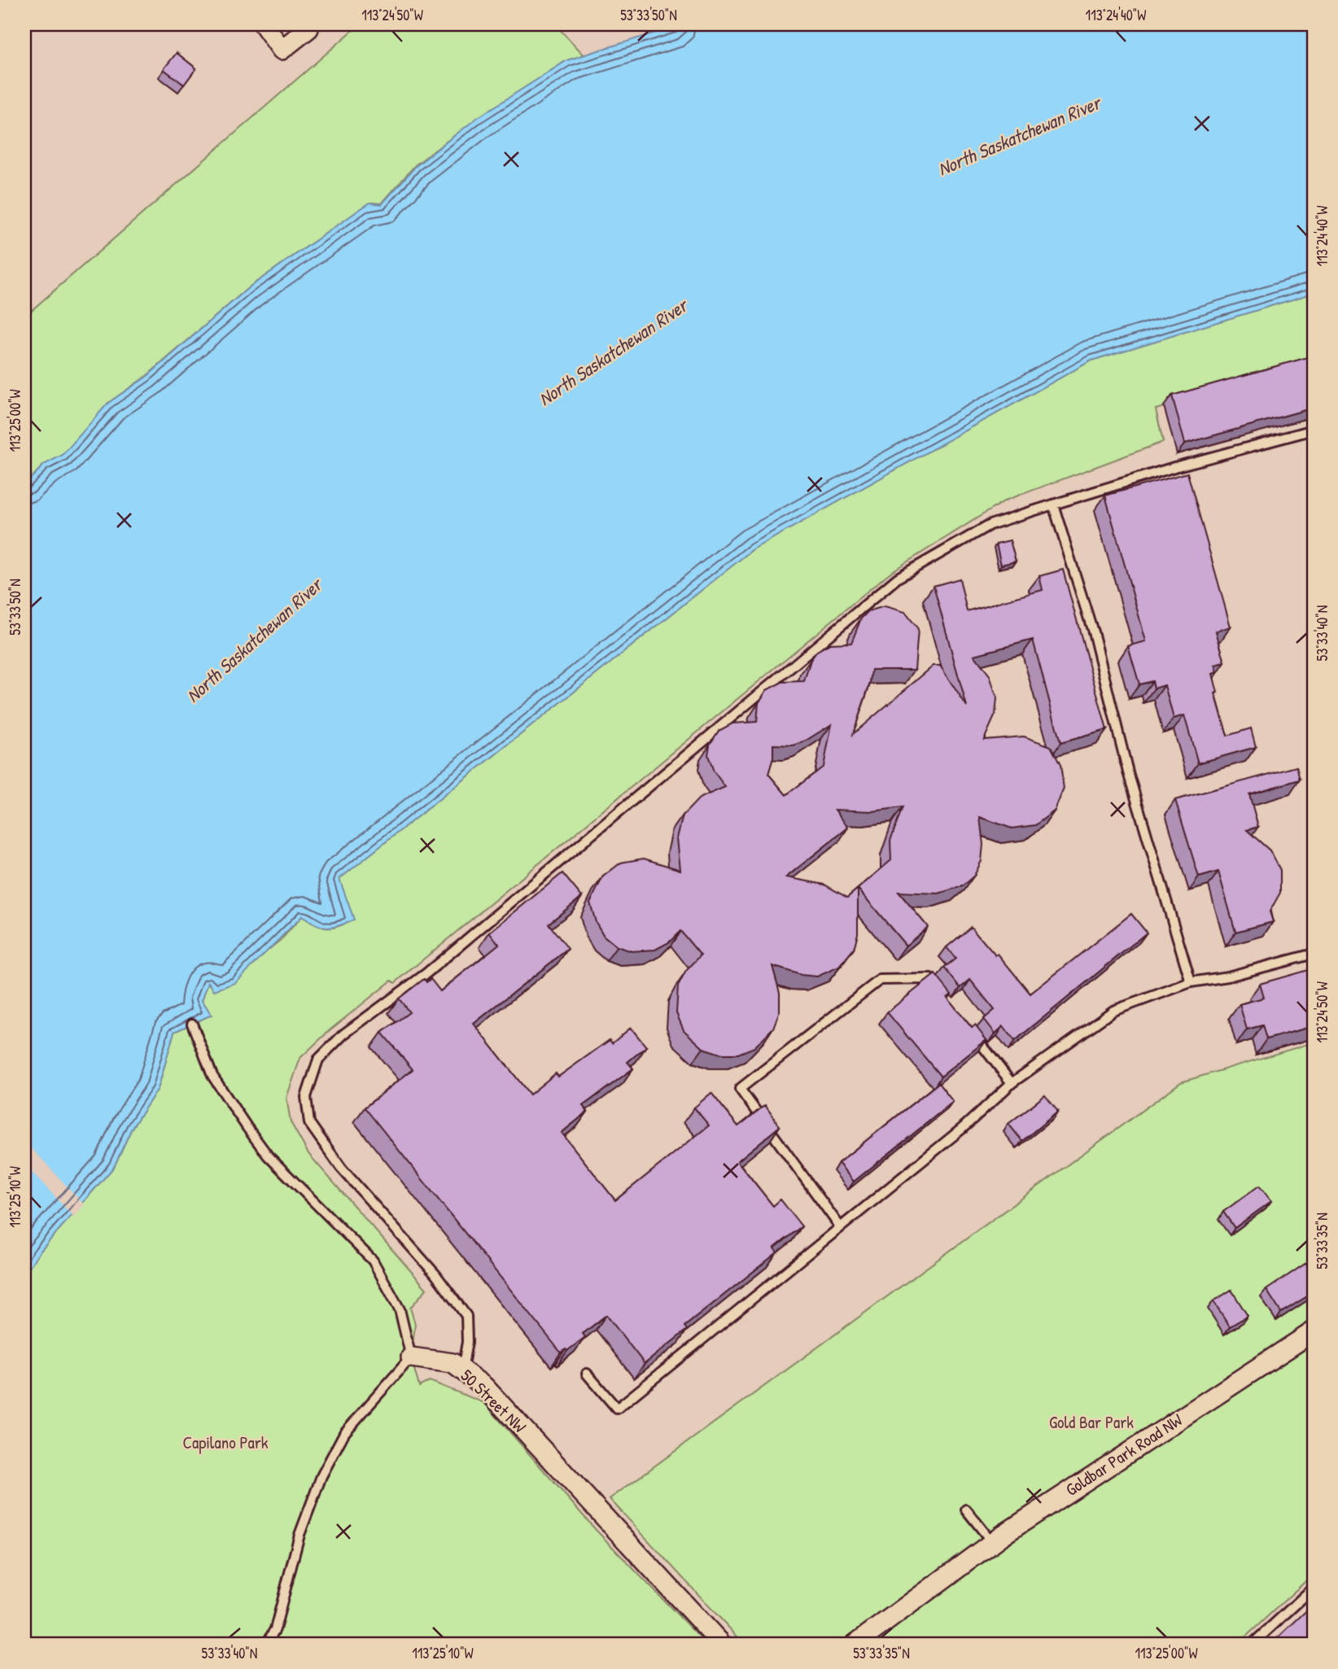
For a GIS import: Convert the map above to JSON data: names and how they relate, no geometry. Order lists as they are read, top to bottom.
{
  "streets": {
    "street": ["50 Street NW", "Goldbar Park Road NW"]
  },
  "water": ["North Saskatchewan River"],
  "parks": ["Gold Bar Park", "Capilano Park"],
  "coordinates": [
    "113°24'50\"W",
    "53°33'50\"N",
    "113°24'40\"W",
    "113°25'00\"W",
    "53°33'40\"N",
    "113°25'10\"W",
    "53°33'35\"N"
  ]
}
